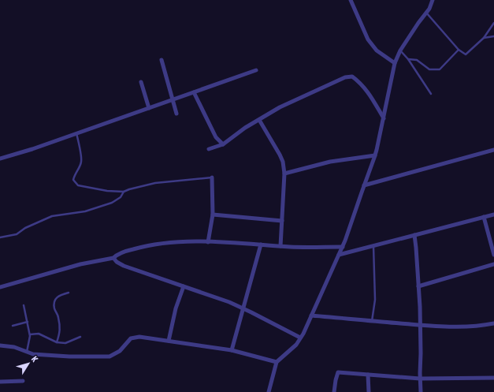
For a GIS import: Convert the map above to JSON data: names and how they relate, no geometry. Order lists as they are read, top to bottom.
{
  "north": "top right"
}
